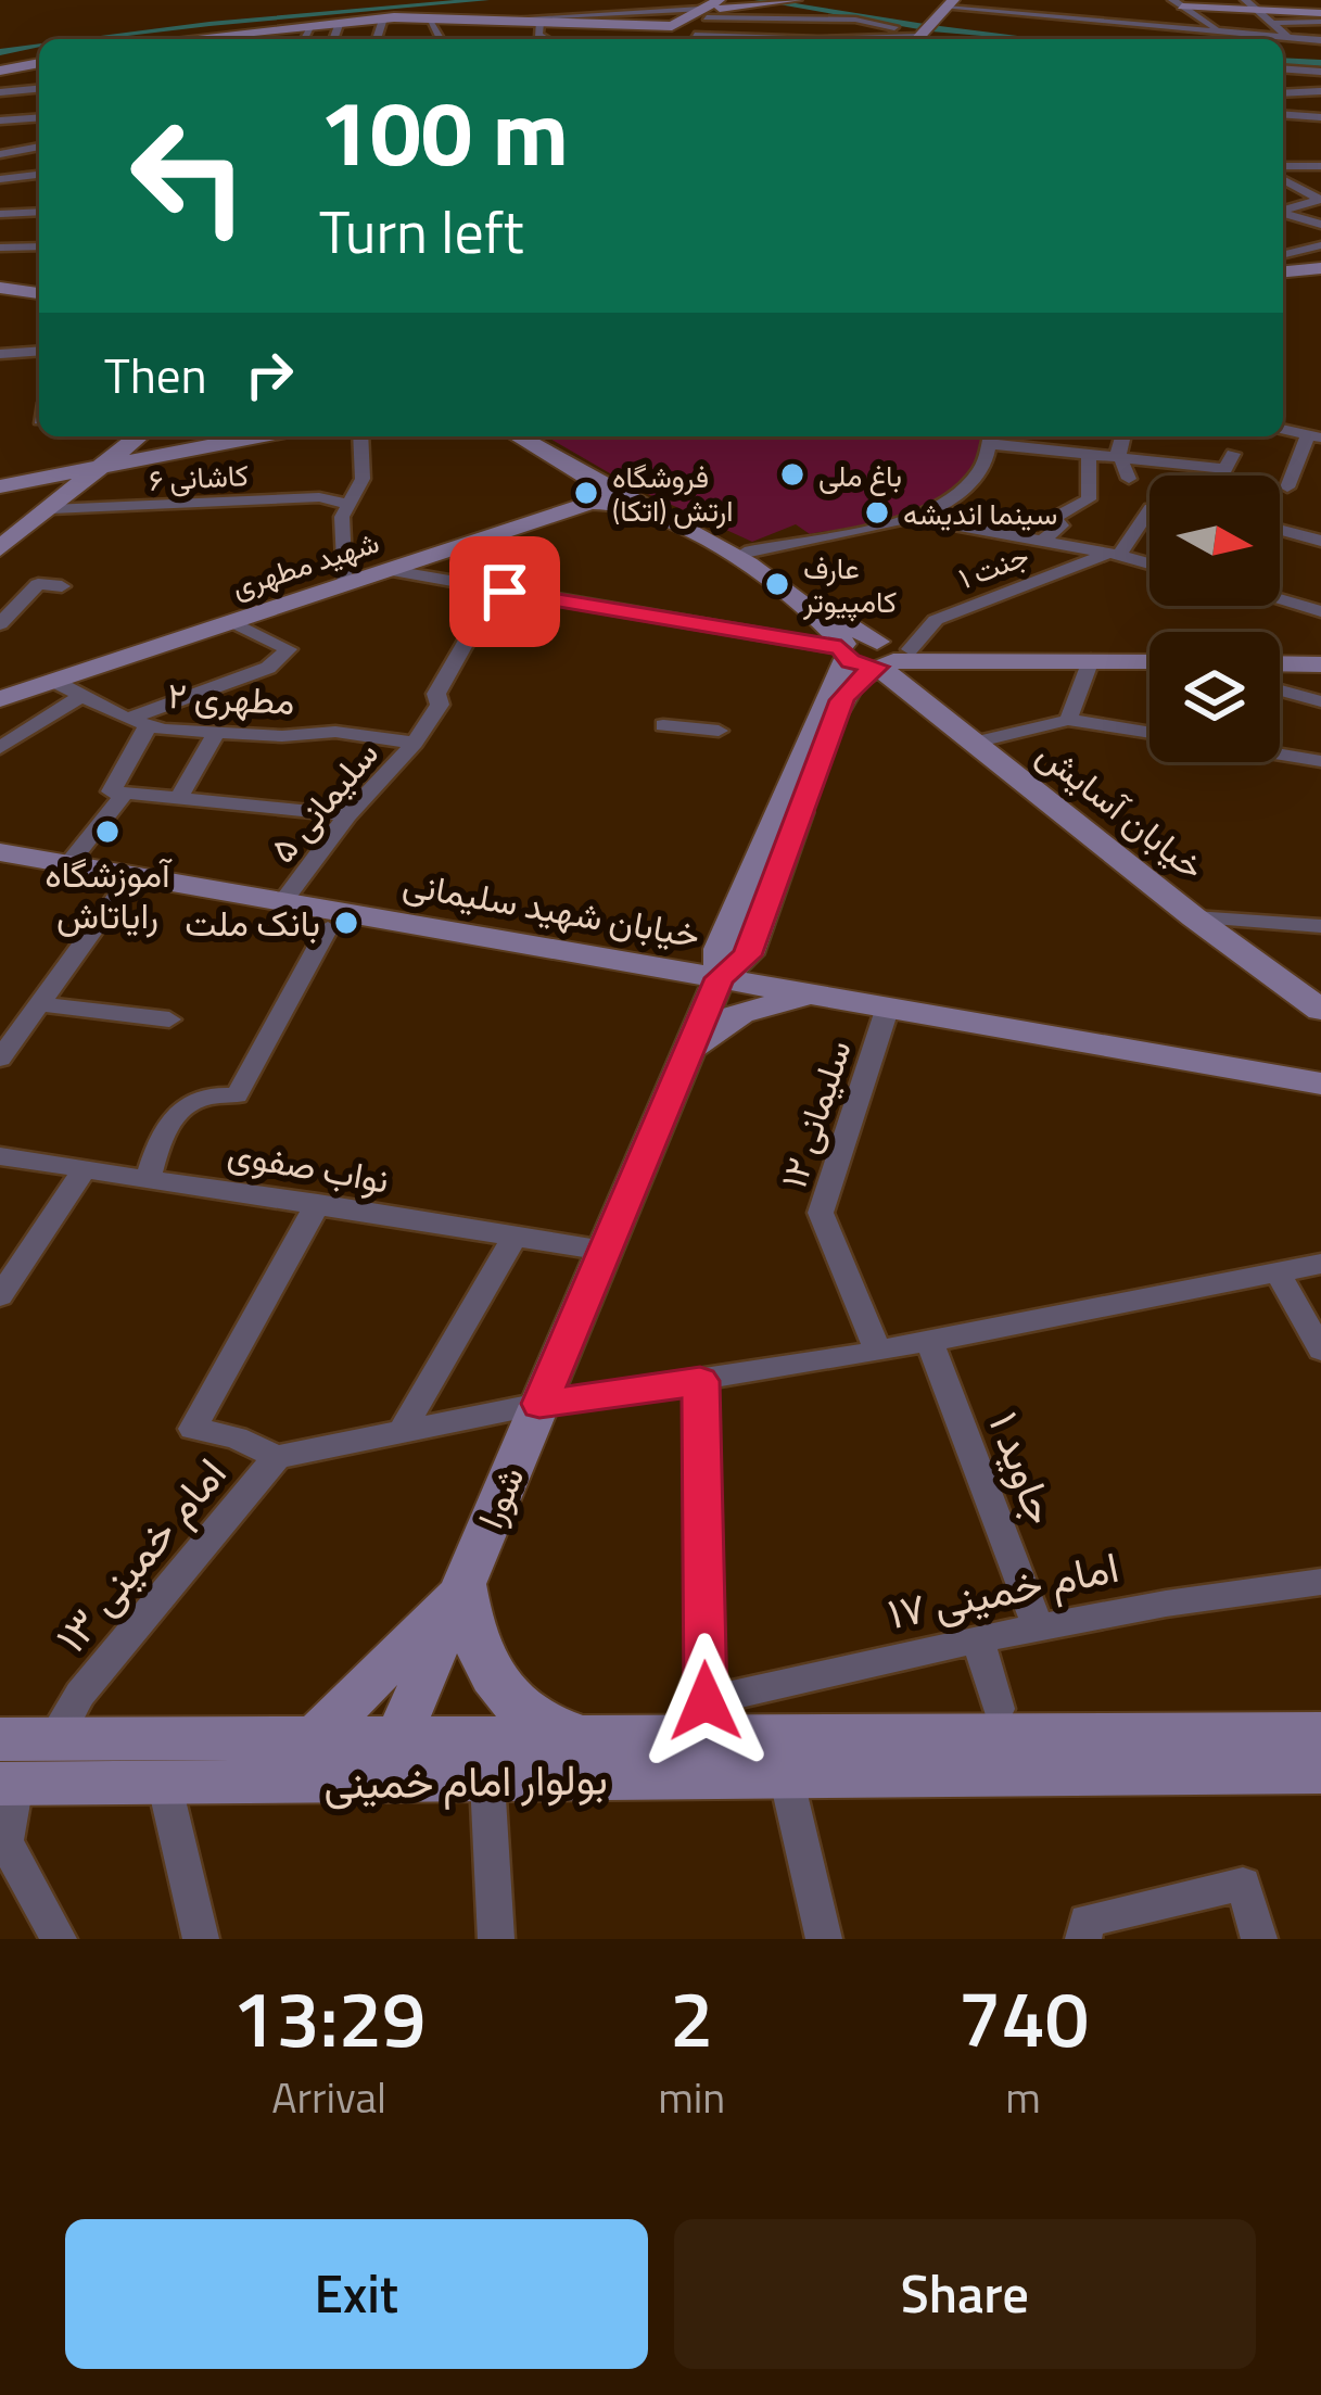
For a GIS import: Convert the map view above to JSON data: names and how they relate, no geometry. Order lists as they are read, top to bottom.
{
  "streets": {
    "main road": [
      "شهید مطهری",
      "خیابان آسایش",
      "خیابان شهید سلیمانی",
      "شورا",
      "بولوار امام خمینی"
    ],
    "street": [
      "کاشانی ۶",
      "جنت ۱",
      "مطهری ۲",
      "سلیمانی ۵",
      "سلیمانی ۱۲",
      "نواب صفوی",
      "جاوید ۱",
      "امام خمینی ۱۳",
      "امام خمینی ۱۷"
    ]
  },
  "crossings": [
    ["شهید مطهری", "مطهری ۲"],
    ["شهید مطهری", "خیابان آسایش"],
    ["جنت ۱", "خیابان آسایش"],
    ["جنت ۱", "شورا"],
    ["مطهری ۲", "سلیمانی ۵"],
    ["سلیمانی ۵", "خیابان شهید سلیمانی"],
    ["خیابان آسایش", "شورا"],
    ["خیابان شهید سلیمانی", "سلیمانی ۱۲"],
    ["خیابان شهید سلیمانی", "شورا"],
    ["سلیمانی ۱۲", "امام خمینی ۱۳"],
    ["نواب صفوی", "شورا"],
    ["جاوید ۱", "امام خمینی ۱۳"],
    ["جاوید ۱", "امام خمینی ۱۷"],
    ["شورا", "امام خمینی ۱۳"],
    ["شورا", "بولوار امام خمینی"],
    ["امام خمینی ۱۳", "بولوار امام خمینی"],
    ["امام خمینی ۱۷", "بولوار امام خمینی"]
  ],
  "places": [
    "باغ ملی",
    "فروشگاه ارتش (اتکا)",
    "سینما اندیشه",
    "عارف کامپیوتر",
    "آموزشگاه رایاتاش",
    "بانک ملت"
  ],
  "north": "right",
  "page": {
    "turn": ["100 m", "Turn left"],
    "then": "Then",
    "eta": [
      "13:29",
      "Arrival",
      "2",
      "min",
      "740",
      "m"
    ],
    "buttons": ["Exit", "Share"]
  }
}
